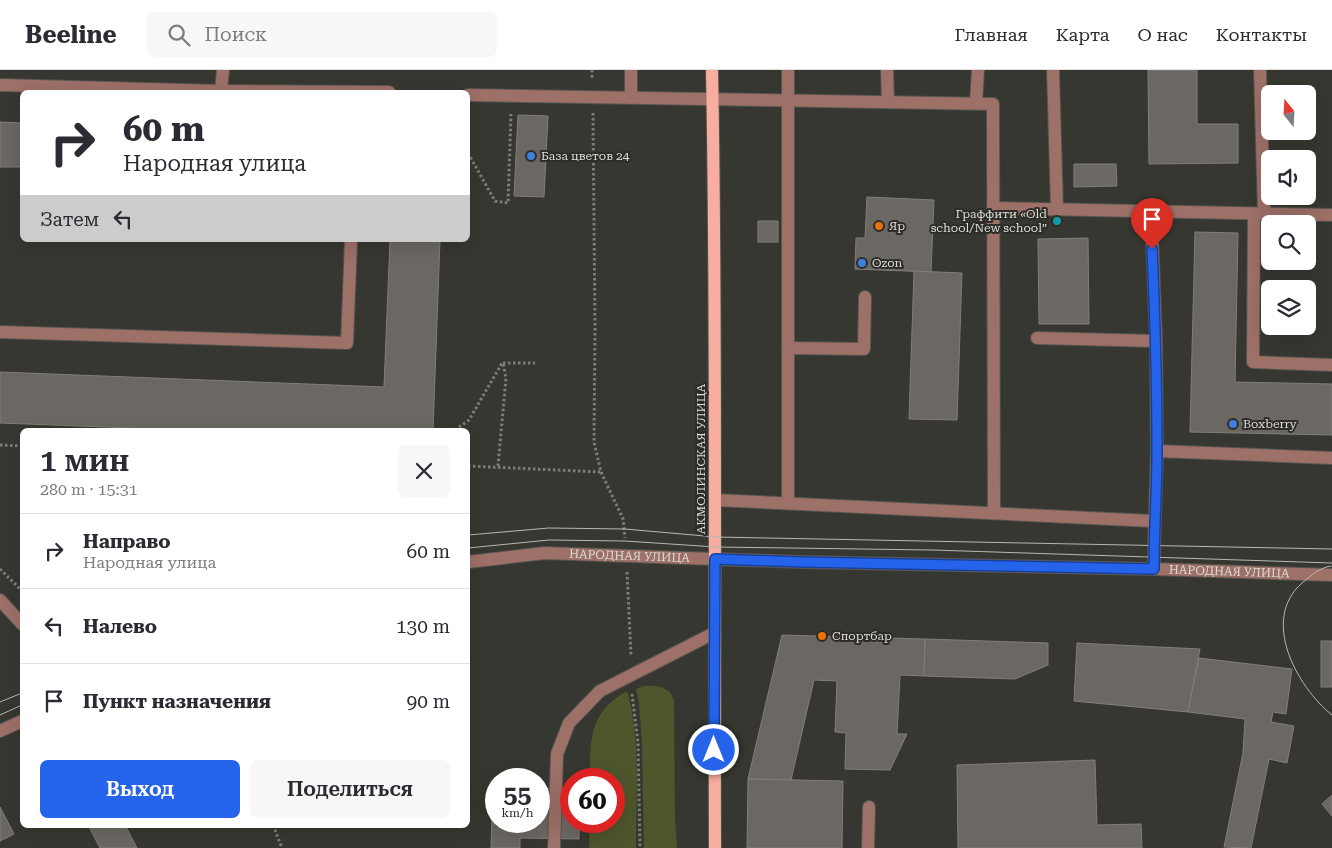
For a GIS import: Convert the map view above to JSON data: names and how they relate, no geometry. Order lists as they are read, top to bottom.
{
  "streets": {
    "main road": ["АКМОЛИНСКАЯ УЛИЦА"],
    "street": ["НАРОДНАЯ УЛИЦА"]
  },
  "crossings": [
    ["АКМОЛИНСКАЯ УЛИЦА", "НАРОДНАЯ УЛИЦА"]
  ],
  "places": [
    "База цветов 24",
    "Граффити «Old school/New school”",
    "Яр",
    "Ozon",
    "Boxberry",
    "Спортбар"
  ],
  "north": "top",
  "page": {
    "header": "Beeline",
    "search": "Поиск",
    "nav": [
      "Главная",
      "Карта",
      "О нас",
      "Контакты"
    ],
    "turn": ["60 m", "Народная улица"],
    "then": "Затем",
    "heading": ["1 мин", "280 m · 15:31"],
    "list": [
      {
        "name": "Направо",
        "note": "Народная улица",
        "value": "60 m"
      },
      {
        "name": "Налево",
        "value": "130 m"
      },
      {
        "name": "Пункт назначения",
        "value": "90 m"
      }
    ],
    "buttons": ["Выход", "Поделиться"],
    "speed": "55 km/h",
    "limit": "60"
  }
}
